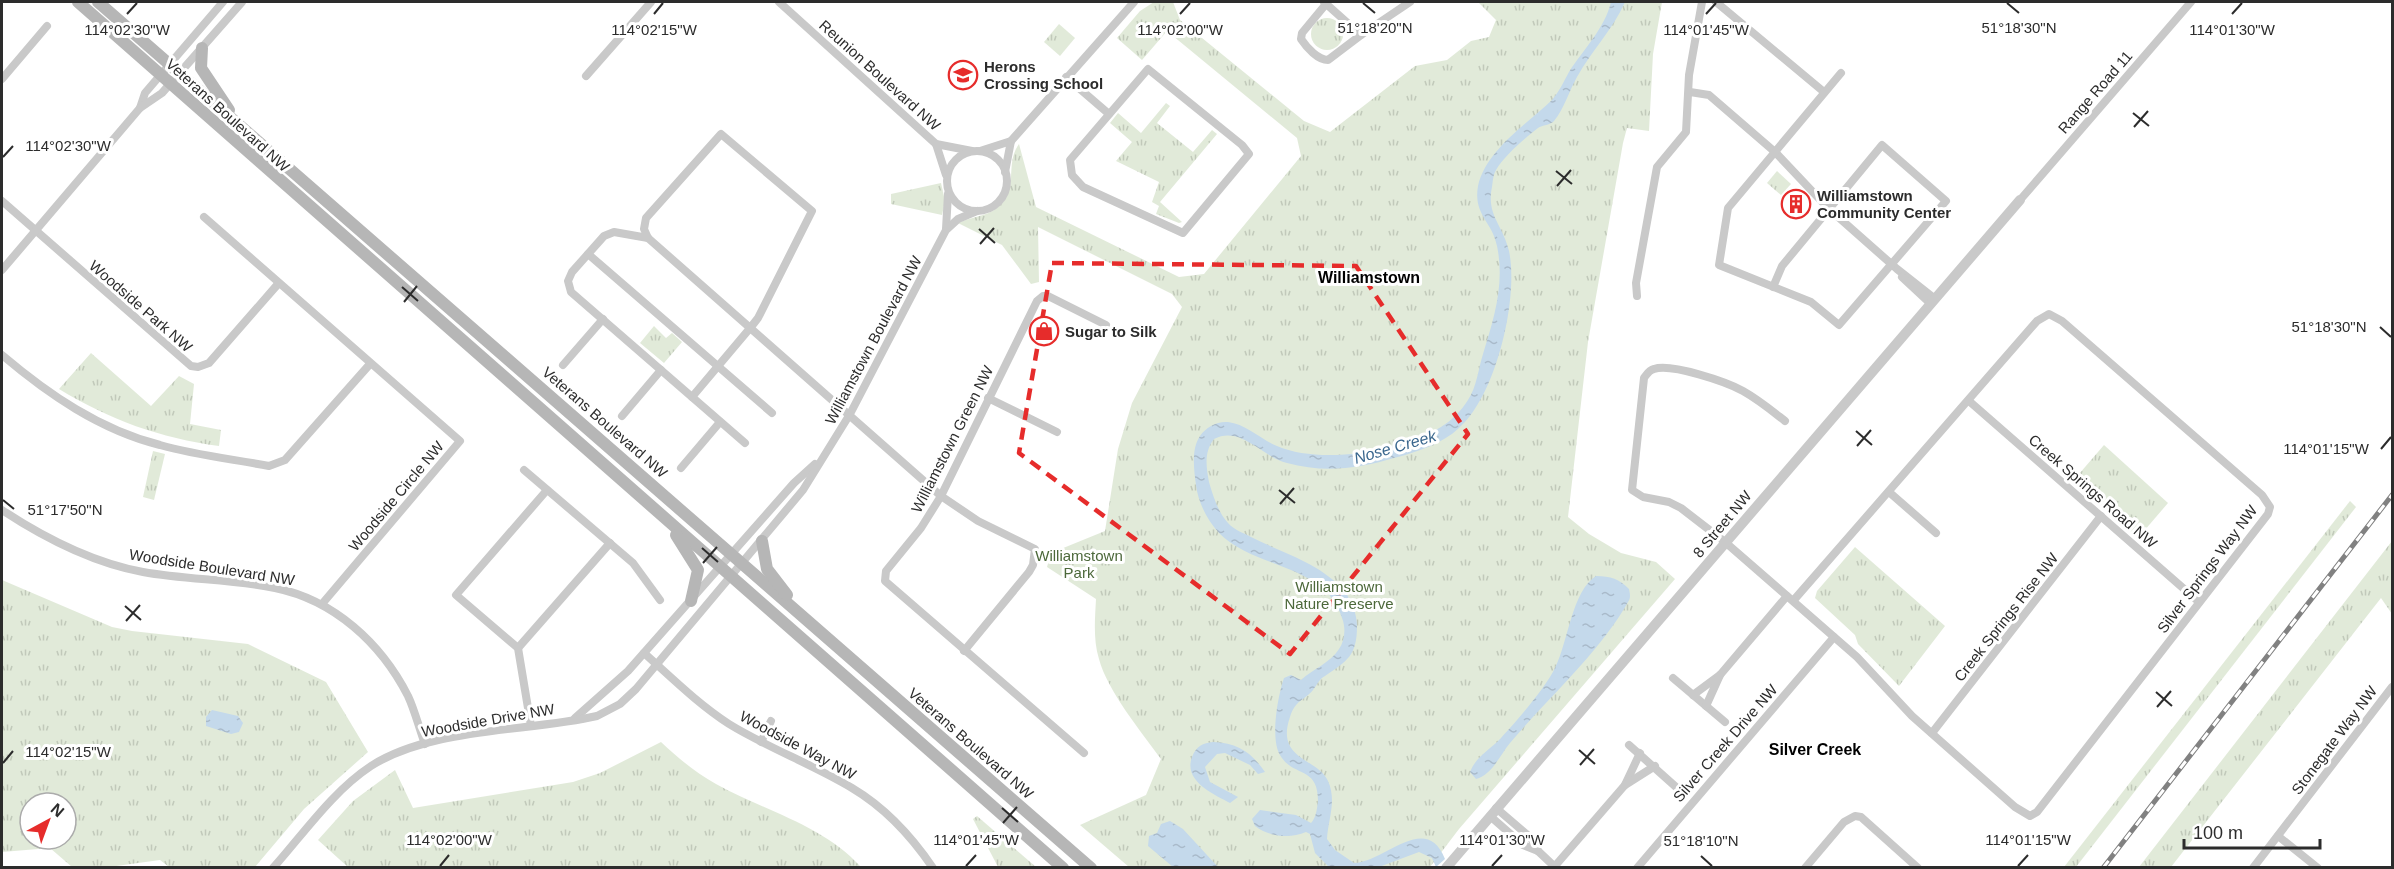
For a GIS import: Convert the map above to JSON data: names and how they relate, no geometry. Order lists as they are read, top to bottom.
{
  "streets": {
    "main road": ["Veterans Boulevard NW"],
    "street": [
      "Reunion Boulevard NW",
      "Range Road 11",
      "Woodside Park NW",
      "Williamstown Boulevard NW",
      "Williamstown Green NW",
      "Creek Springs Road NW",
      "Woodside Circle NW",
      "8 Street NW",
      "Woodside Boulevard NW",
      "Silver Springs Way NW",
      "Creek Springs Rise NW",
      "Woodside Drive NW",
      "Stonegate Way NW",
      "Silver Creek Drive NW",
      "Woodside Way NW"
    ]
  },
  "crossings": [
    ["Reunion Boulevard NW", "Williamstown Boulevard NW"],
    ["Range Road 11", "8 Street NW"],
    ["Veterans Boulevard NW", "Williamstown Boulevard NW"],
    ["Veterans Boulevard NW", "Woodside Drive NW"],
    ["Woodside Park NW", "Woodside Circle NW"],
    ["Williamstown Boulevard NW", "Woodside Drive NW"],
    ["Creek Springs Road NW", "Silver Springs Way NW"],
    ["Creek Springs Road NW", "Creek Springs Rise NW"],
    ["Woodside Circle NW", "Woodside Boulevard NW"],
    ["8 Street NW", "Silver Springs Way NW"],
    ["Woodside Boulevard NW", "Woodside Drive NW"],
    ["Silver Springs Way NW", "Creek Springs Rise NW"],
    ["Silver Springs Way NW", "Silver Creek Drive NW"],
    ["Woodside Drive NW", "Woodside Way NW"]
  ],
  "districts": ["Williamstown", "Silver Creek"],
  "water": ["Nose Creek"],
  "parks": ["Williamstown Park", "Williamstown Nature Preserve"],
  "places": {
    "school or university": ["Herons Crossing School"],
    "building": ["Williamstown Community Center"],
    "shop": ["Sugar to Silk"]
  },
  "scale_bar": "100 m",
  "north": "top right",
  "coordinates": [
    "51°18'20\"N",
    "51°18'30\"N",
    "114°02'30\"W",
    "114°02'15\"W",
    "114°02'00\"W",
    "114°01'45\"W",
    "114°01'30\"W",
    "114°01'15\"W",
    "51°17'50\"N",
    "51°18'10\"N"
  ]
}
